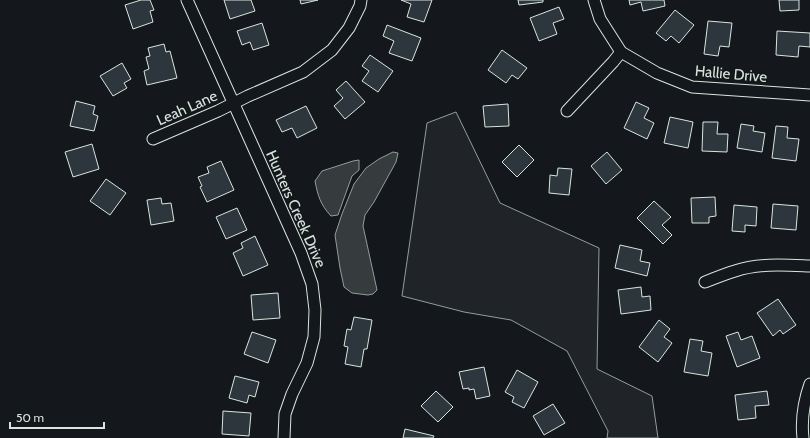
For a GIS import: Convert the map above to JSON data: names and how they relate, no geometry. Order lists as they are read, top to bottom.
{
  "streets": {
    "street": ["Hallie Drive", "Leah Lane", "Hunters Creek Drive"]
  },
  "crossings": [
    ["Leah Lane", "Hunters Creek Drive"]
  ],
  "scale_bar": "50 m"
}
